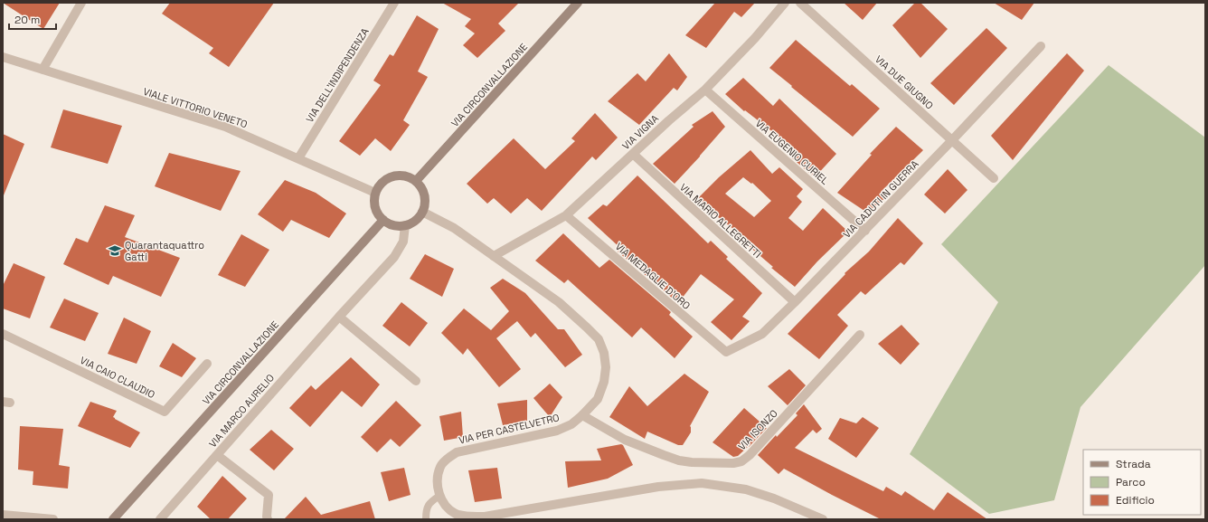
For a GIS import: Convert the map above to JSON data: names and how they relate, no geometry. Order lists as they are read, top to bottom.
{
  "streets": {
    "main road": ["VIA CIRCONVALLAZIONE"],
    "street": [
      "VIA DELL'INDIPENDENZA",
      "VIA DUE GIUGNO",
      "VIALE VITTORIO VENETO",
      "VIA VIGNA",
      "VIA EUGENIO CURIEL",
      "VIA CADUTI IN GUERRA",
      "VIA MARIO ALLEGRETTI",
      "VIA MEDAGLIE D'ORO",
      "VIA CAIO CLAUDIO",
      "VIA MARCO AURELIO",
      "VIA PER CASTELVETRO",
      "VIA ISONZO"
    ]
  },
  "crossings": [
    ["VIA DELL'INDIPENDENZA", "VIALE VITTORIO VENETO"],
    ["VIA DUE GIUGNO", "VIA CADUTI IN GUERRA"],
    ["VIA CIRCONVALLAZIONE", "VIALE VITTORIO VENETO"],
    ["VIA CIRCONVALLAZIONE", "VIA MARCO AURELIO"],
    ["VIA CIRCONVALLAZIONE", "VIA PER CASTELVETRO"],
    ["VIALE VITTORIO VENETO", "VIA MARCO AURELIO"],
    ["VIALE VITTORIO VENETO", "VIA PER CASTELVETRO"],
    ["VIA VIGNA", "VIA EUGENIO CURIEL"],
    ["VIA VIGNA", "VIA MARIO ALLEGRETTI"],
    ["VIA VIGNA", "VIA MEDAGLIE D'ORO"],
    ["VIA VIGNA", "VIA PER CASTELVETRO"],
    ["VIA EUGENIO CURIEL", "VIA CADUTI IN GUERRA"],
    ["VIA CADUTI IN GUERRA", "VIA MARIO ALLEGRETTI"],
    ["VIA CADUTI IN GUERRA", "VIA MEDAGLIE D'ORO"],
    ["VIA MARCO AURELIO", "VIA PER CASTELVETRO"],
    ["VIA PER CASTELVETRO", "VIA ISONZO"]
  ],
  "places": {
    "school or university": ["Quarantaquattro Gatti"]
  },
  "legend": ["Strada", "Parco", "Edificio"],
  "scale_bar": "20 m"
}
